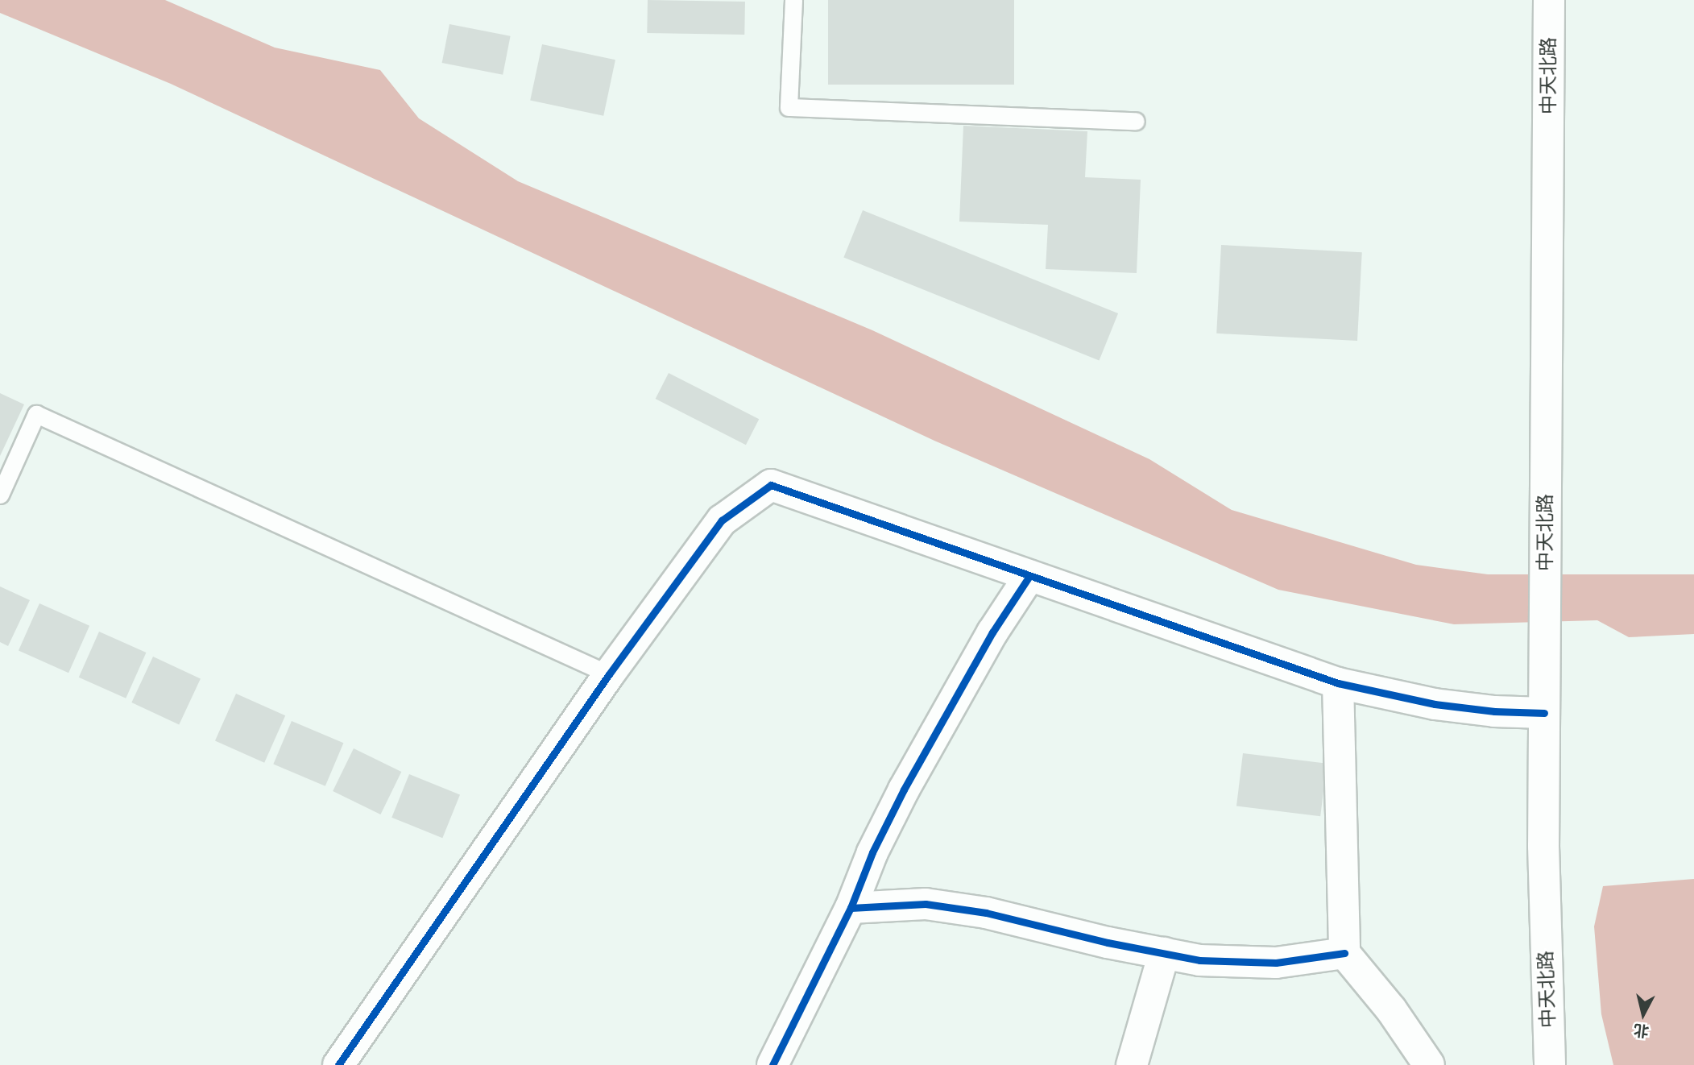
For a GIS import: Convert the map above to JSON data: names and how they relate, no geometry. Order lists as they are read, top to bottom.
{
  "streets": {
    "street": ["中天北路"]
  },
  "north": "bottom"
}
